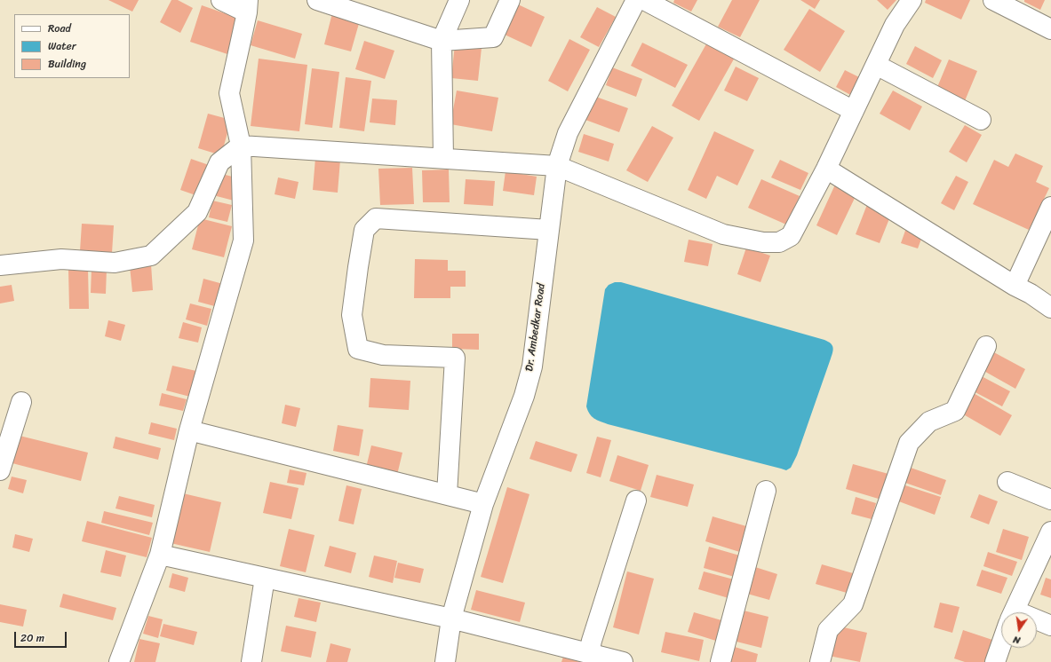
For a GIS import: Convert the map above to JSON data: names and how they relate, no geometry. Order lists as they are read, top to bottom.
{
  "streets": {
    "street": ["Dr. Ambedkar Road"]
  },
  "legend": ["Road", "Water", "Building"],
  "scale_bar": "20 m",
  "north": "bottom"
}
